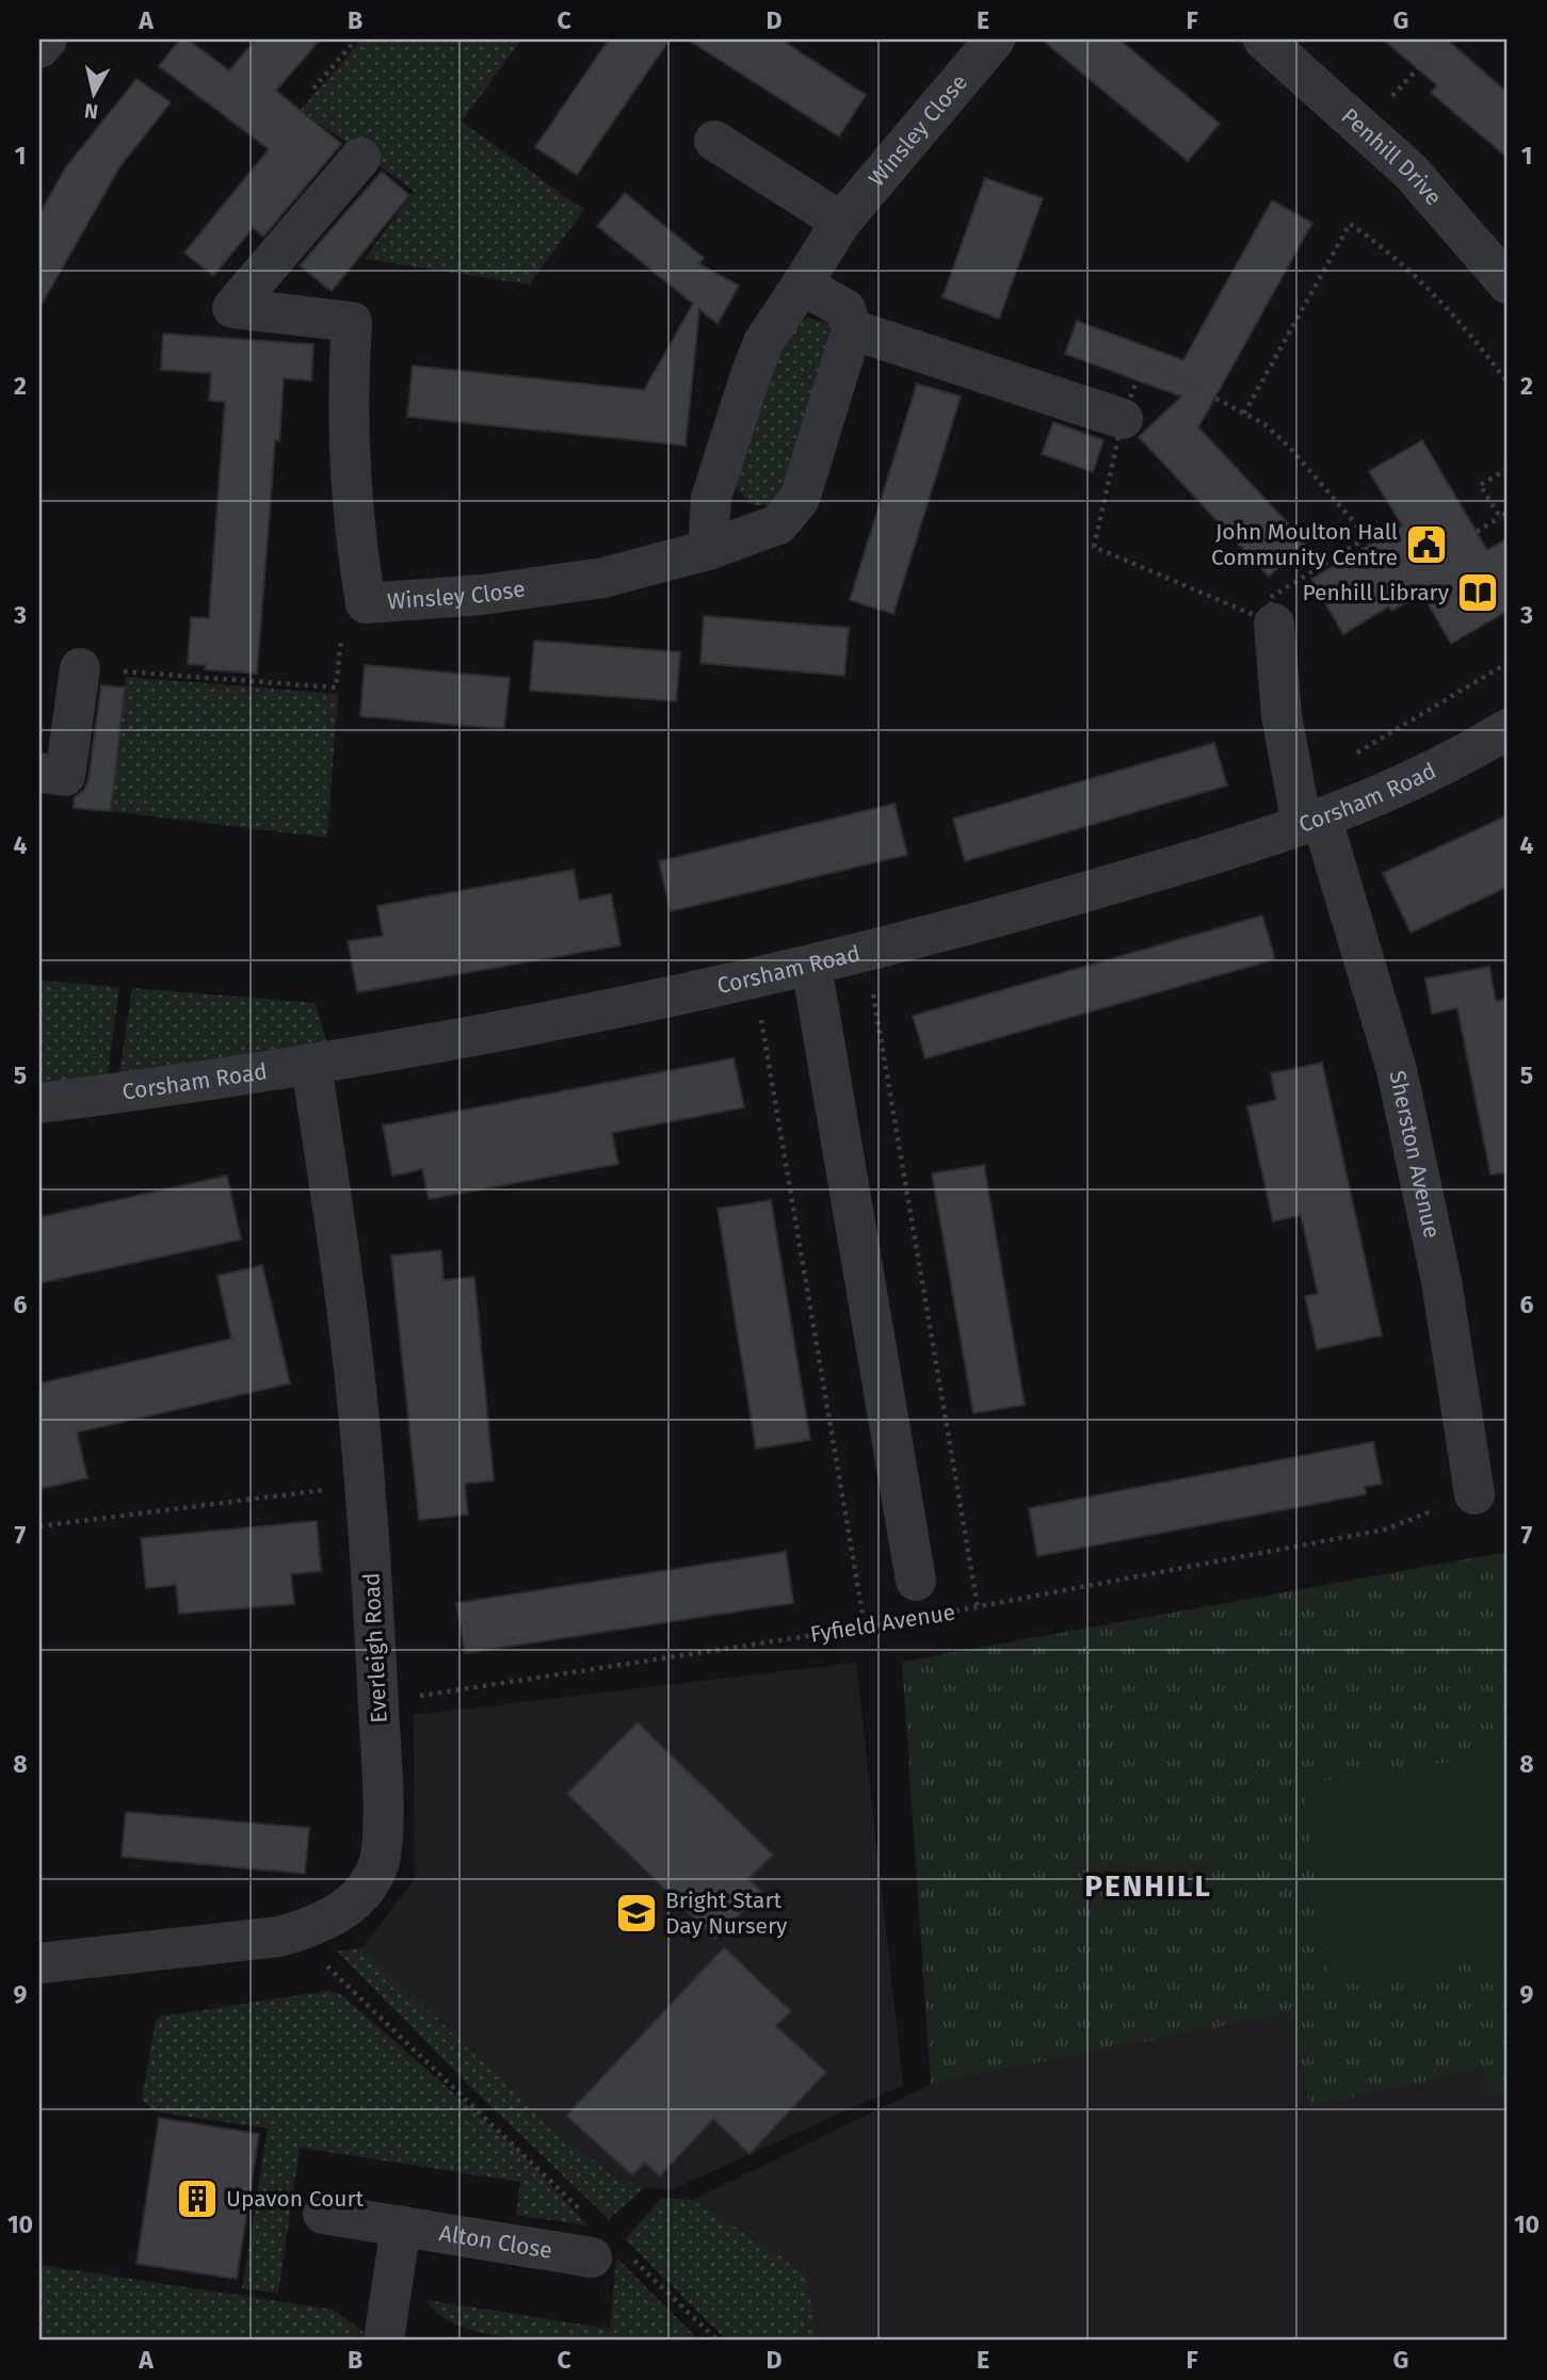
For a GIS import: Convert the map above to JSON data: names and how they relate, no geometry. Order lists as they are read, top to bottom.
{
  "streets": {
    "street": [
      "Winsley Close",
      "Penhill Drive",
      "Corsham Road",
      "Sherston Avenue",
      "Fyfield Avenue",
      "Everleigh Road",
      "Alton Close"
    ]
  },
  "crossings": [
    ["Corsham Road", "Sherston Avenue"],
    ["Corsham Road", "Fyfield Avenue"],
    ["Corsham Road", "Everleigh Road"],
    ["Fyfield Avenue", "Everleigh Road"]
  ],
  "districts": ["PENHILL"],
  "places": {
    "public building": ["John Moulton Hall Community Centre"],
    "library": ["Penhill Library"],
    "school or university": ["Bright Start Day Nursery"],
    "building": ["Upavon Court"]
  },
  "north": "bottom",
  "grid": {
    "columns": [
      "A",
      "B",
      "C",
      "D",
      "E",
      "F",
      "G"
    ],
    "rows": [
      "1",
      "2",
      "3",
      "4",
      "5",
      "6",
      "7",
      "8",
      "9",
      "10"
    ]
  }
}
